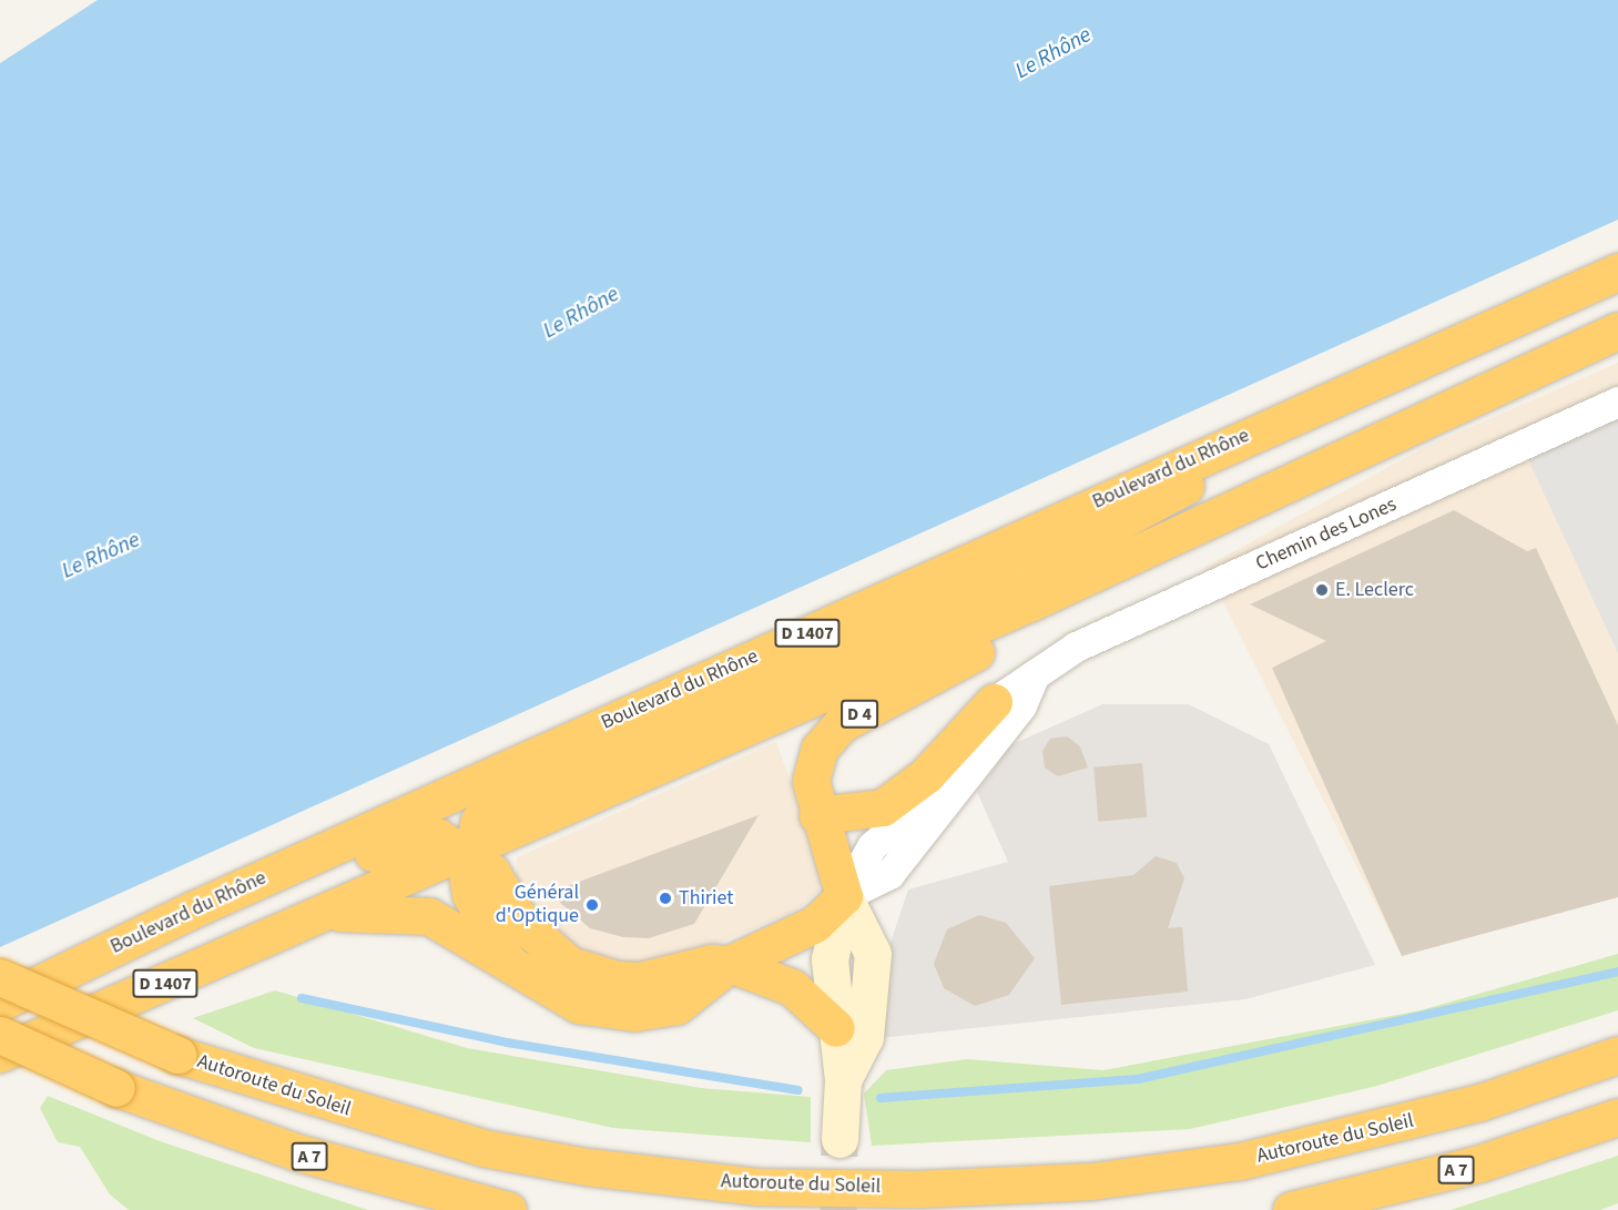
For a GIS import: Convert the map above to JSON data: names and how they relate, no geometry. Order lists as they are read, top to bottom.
{
  "streets": {
    "highway": [
      "Boulevard du Rhône",
      "D 1407",
      "D 4",
      "Autoroute du Soleil",
      "A 7"
    ],
    "main road": ["Chemin des Lones"]
  },
  "crossings": [
    ["Chemin des Lones", "D 4"],
    ["D 1407", "D 4"]
  ],
  "water": ["Le Rhône"],
  "places": ["E. Leclerc", "Thiriet", "Général d'Optique"]
}
